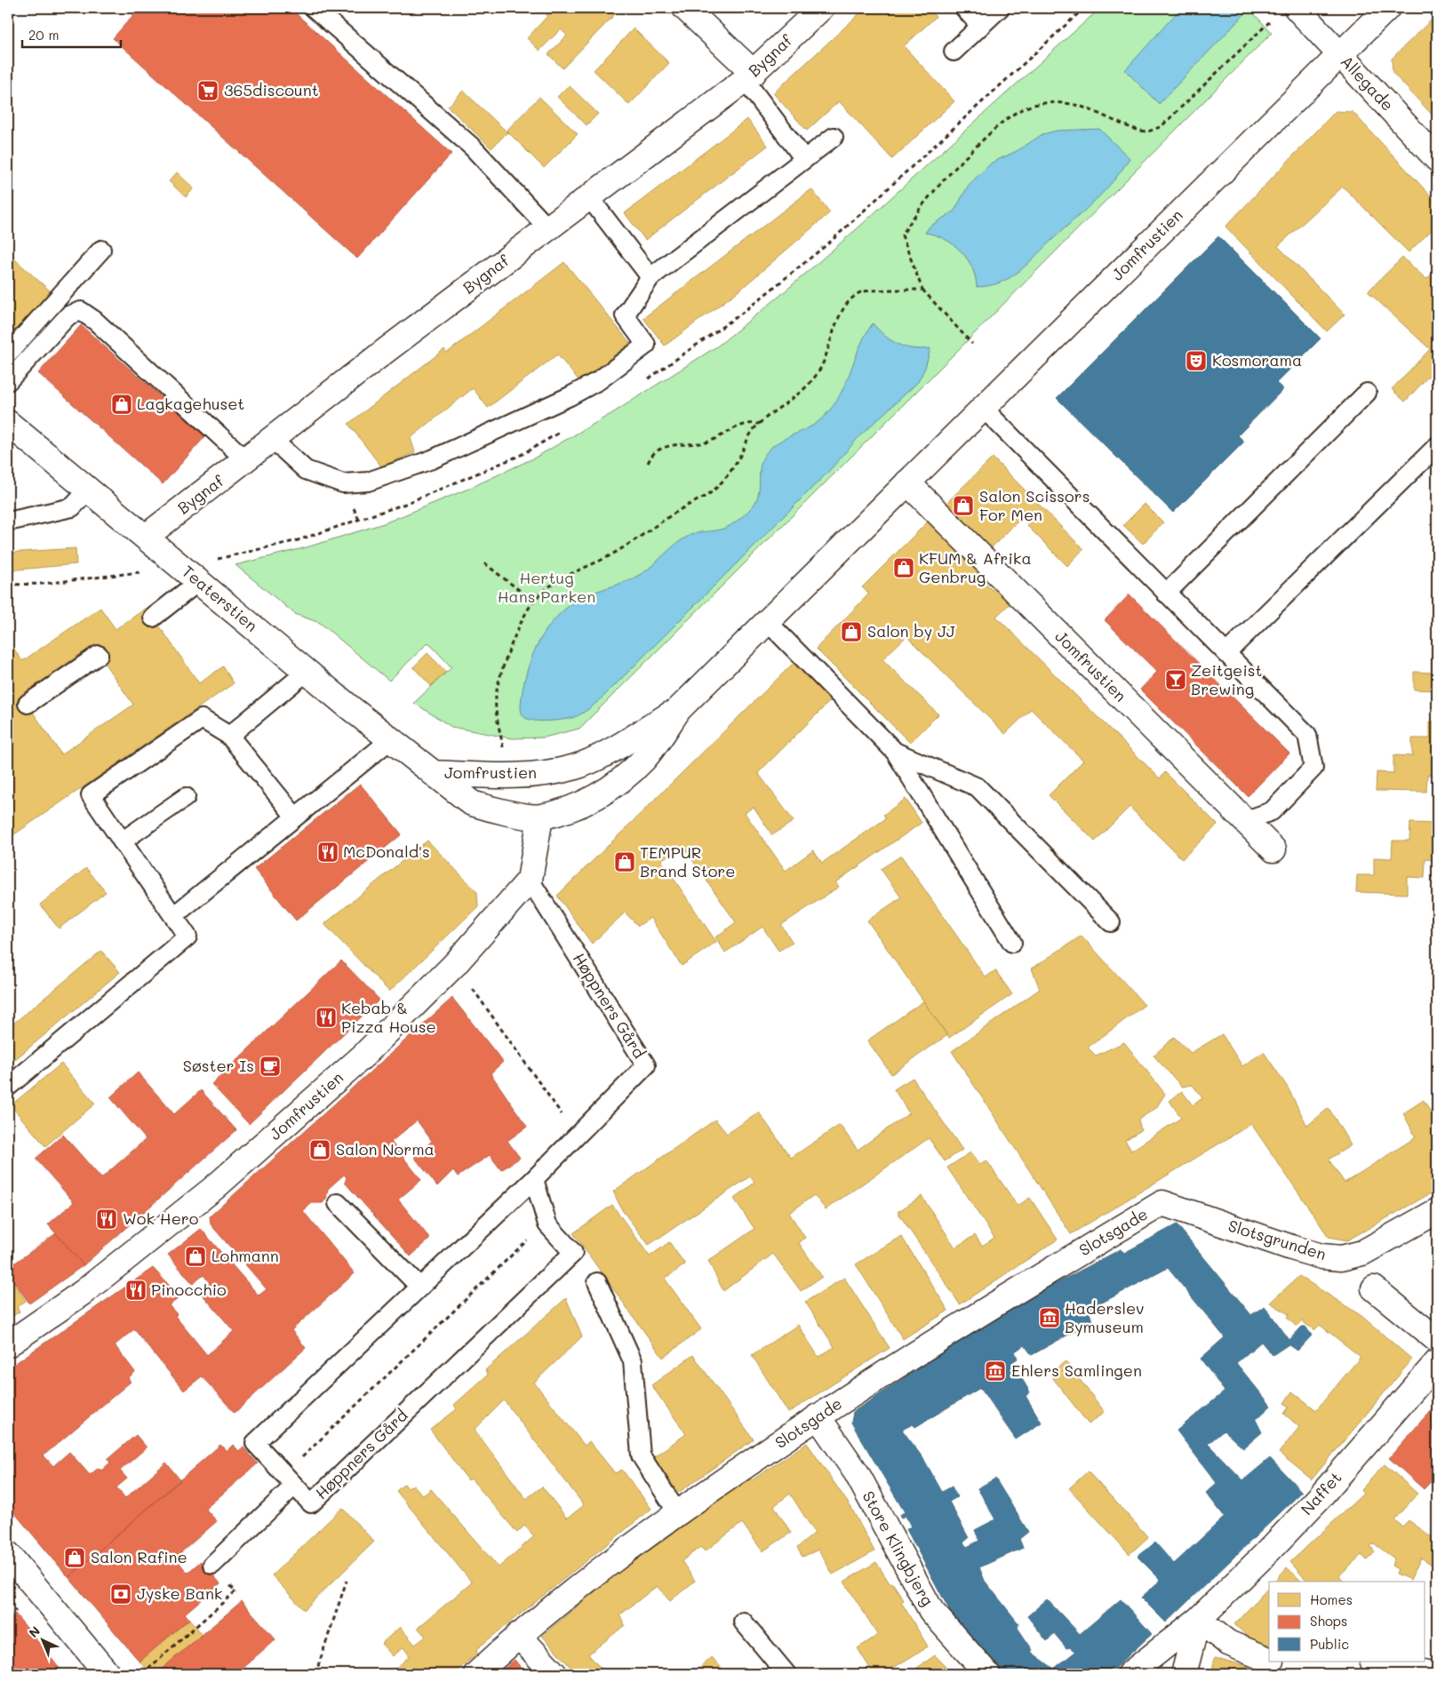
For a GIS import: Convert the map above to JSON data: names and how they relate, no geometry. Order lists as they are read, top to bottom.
{
  "streets": {
    "street": [
      "Bygnaf",
      "Allegade",
      "Jomfrustien",
      "Teaterstien",
      "Slotsgade",
      "Slotsgrunden",
      "Naffet",
      "Store Klingbjerg"
    ],
    "lane": ["Høppners Gård"]
  },
  "crossings": [
    ["Bygnaf", "Teaterstien"],
    ["Allegade", "Jomfrustien"],
    ["Jomfrustien", "Teaterstien"],
    ["Jomfrustien", "Høppners Gård"],
    ["Slotsgade", "Slotsgrunden"],
    ["Slotsgade", "Store Klingbjerg"]
  ],
  "parks": ["Hertug Hans Parken"],
  "places": {
    "supermarket": ["365discount"],
    "theatre": ["Kosmorama"],
    "shop": [
      "Lagkagehuset",
      "Salon Scissors For Men",
      "KFUM & Afrika Genbrug",
      "Salon by JJ",
      "TEMPUR Brand Store",
      "Salon Norma",
      "Lohmann",
      "Salon Rafine"
    ],
    "bar": ["Zeitgeist Brewing"],
    "restaurant": [
      "McDonald's",
      "Kebab & Pizza House",
      "Wok Hero",
      "Pinocchio"
    ],
    "cafe": ["Søster Is"],
    "museum": ["Haderslev Bymuseum", "Ehlers Samlingen"],
    "bank": ["Jyske Bank"]
  },
  "legend": ["Homes", "Shops", "Public"],
  "scale_bar": "20 m",
  "north": "top left"
}
